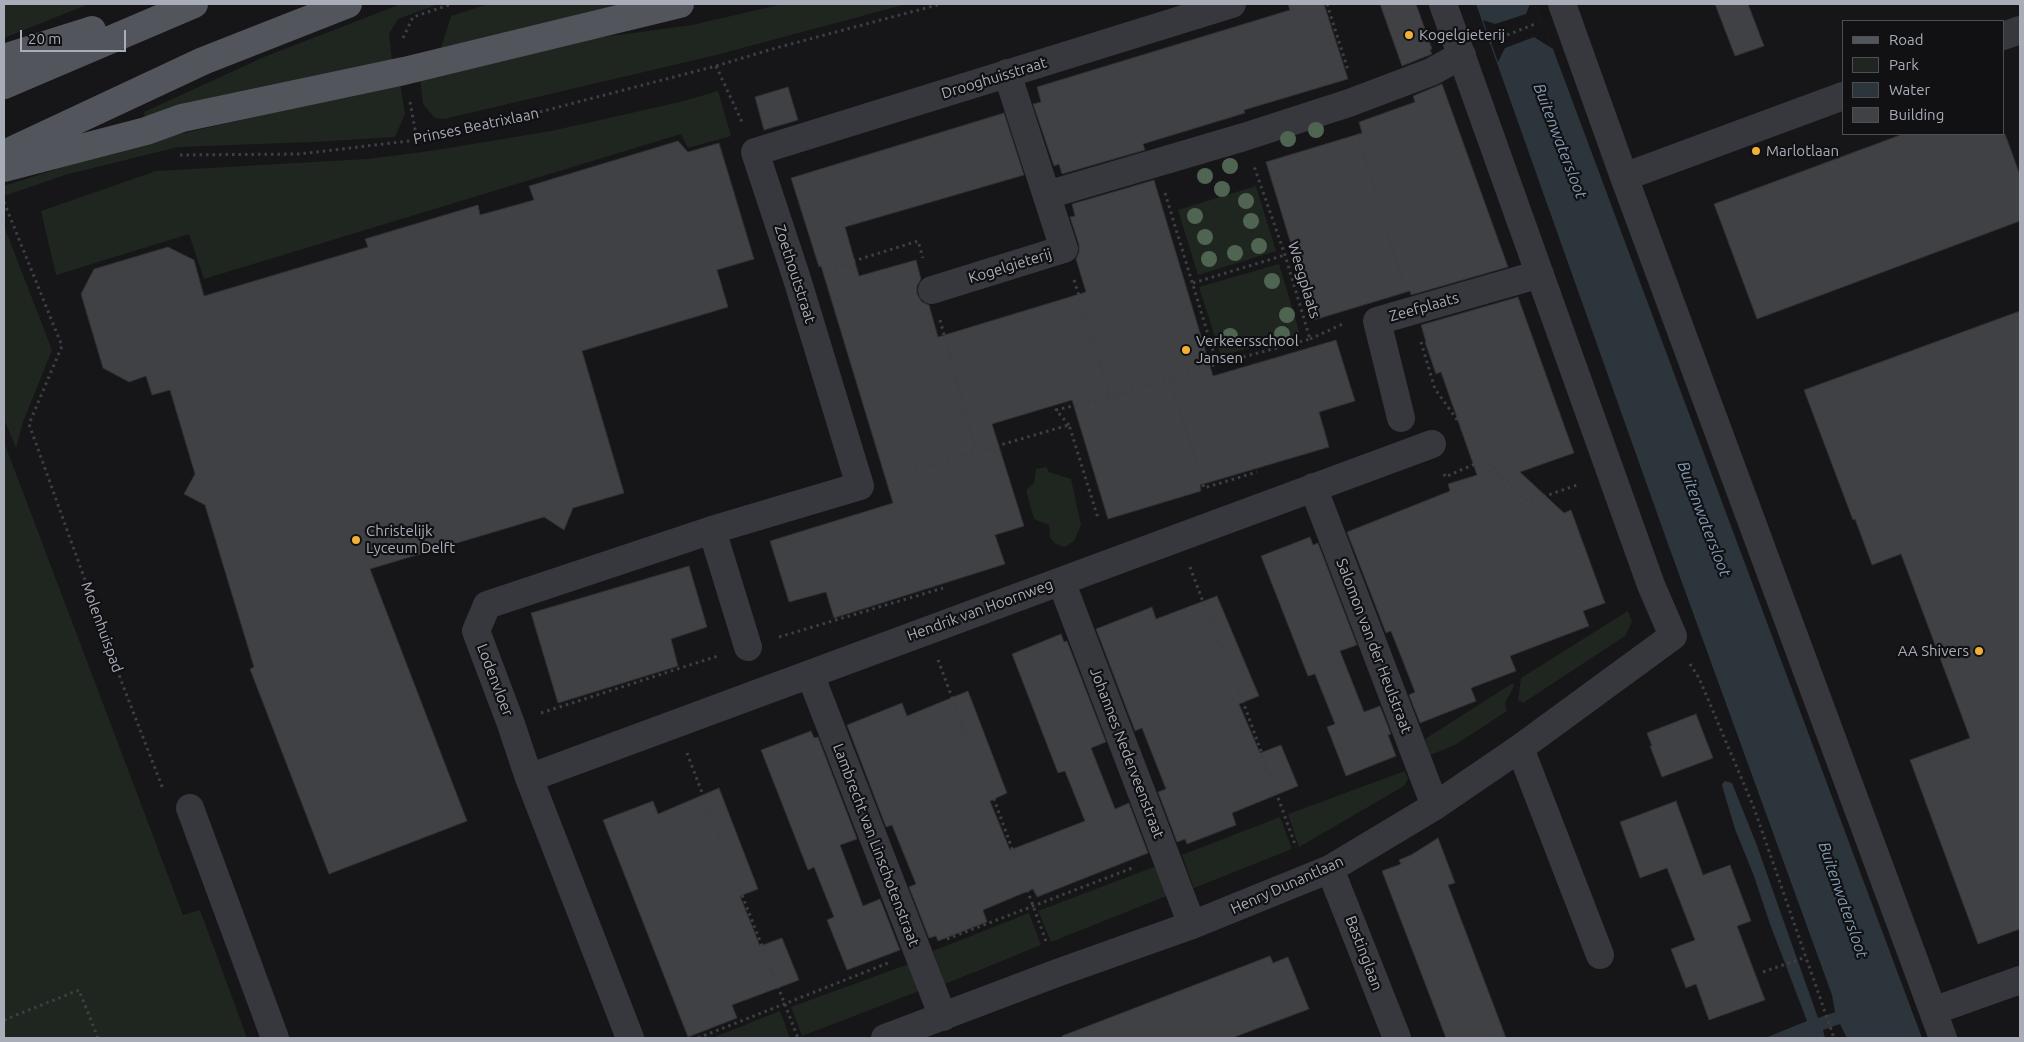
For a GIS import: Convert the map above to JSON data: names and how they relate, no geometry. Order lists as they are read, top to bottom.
{
  "streets": {
    "street": [
      "Drooghuisstraat",
      "Kogelgieterij",
      "Zoethoutstraat",
      "Zeefplaats",
      "Hendrik van Hoornweg",
      "Salomon van der Heulstraat",
      "Lodenvloer",
      "Johannes Nederveenstraat",
      "Lambrecht van Linschotenstraat",
      "Henry Dunantlaan",
      "Bastinglaan"
    ],
    "path": ["Prinses Beatrixlaan", "Weegplaats", "Molenhuispad"]
  },
  "crossings": [
    ["Drooghuisstraat", "Kogelgieterij"],
    ["Drooghuisstraat", "Zoethoutstraat"],
    ["Zoethoutstraat", "Lodenvloer"],
    ["Hendrik van Hoornweg", "Salomon van der Heulstraat"],
    ["Hendrik van Hoornweg", "Lodenvloer"],
    ["Hendrik van Hoornweg", "Johannes Nederveenstraat"],
    ["Hendrik van Hoornweg", "Lambrecht van Linschotenstraat"],
    ["Salomon van der Heulstraat", "Henry Dunantlaan"],
    ["Johannes Nederveenstraat", "Henry Dunantlaan"],
    ["Lambrecht van Linschotenstraat", "Henry Dunantlaan"],
    ["Henry Dunantlaan", "Bastinglaan"]
  ],
  "water": ["Buitenwatersloot"],
  "places": [
    "Kogelgieterij",
    "Marlotlaan",
    "Verkeersschool Jansen",
    "Christelijk Lyceum Delft",
    "AA Shivers"
  ],
  "legend": [
    "Road",
    "Park",
    "Water",
    "Building"
  ],
  "scale_bar": "20 m"
}
